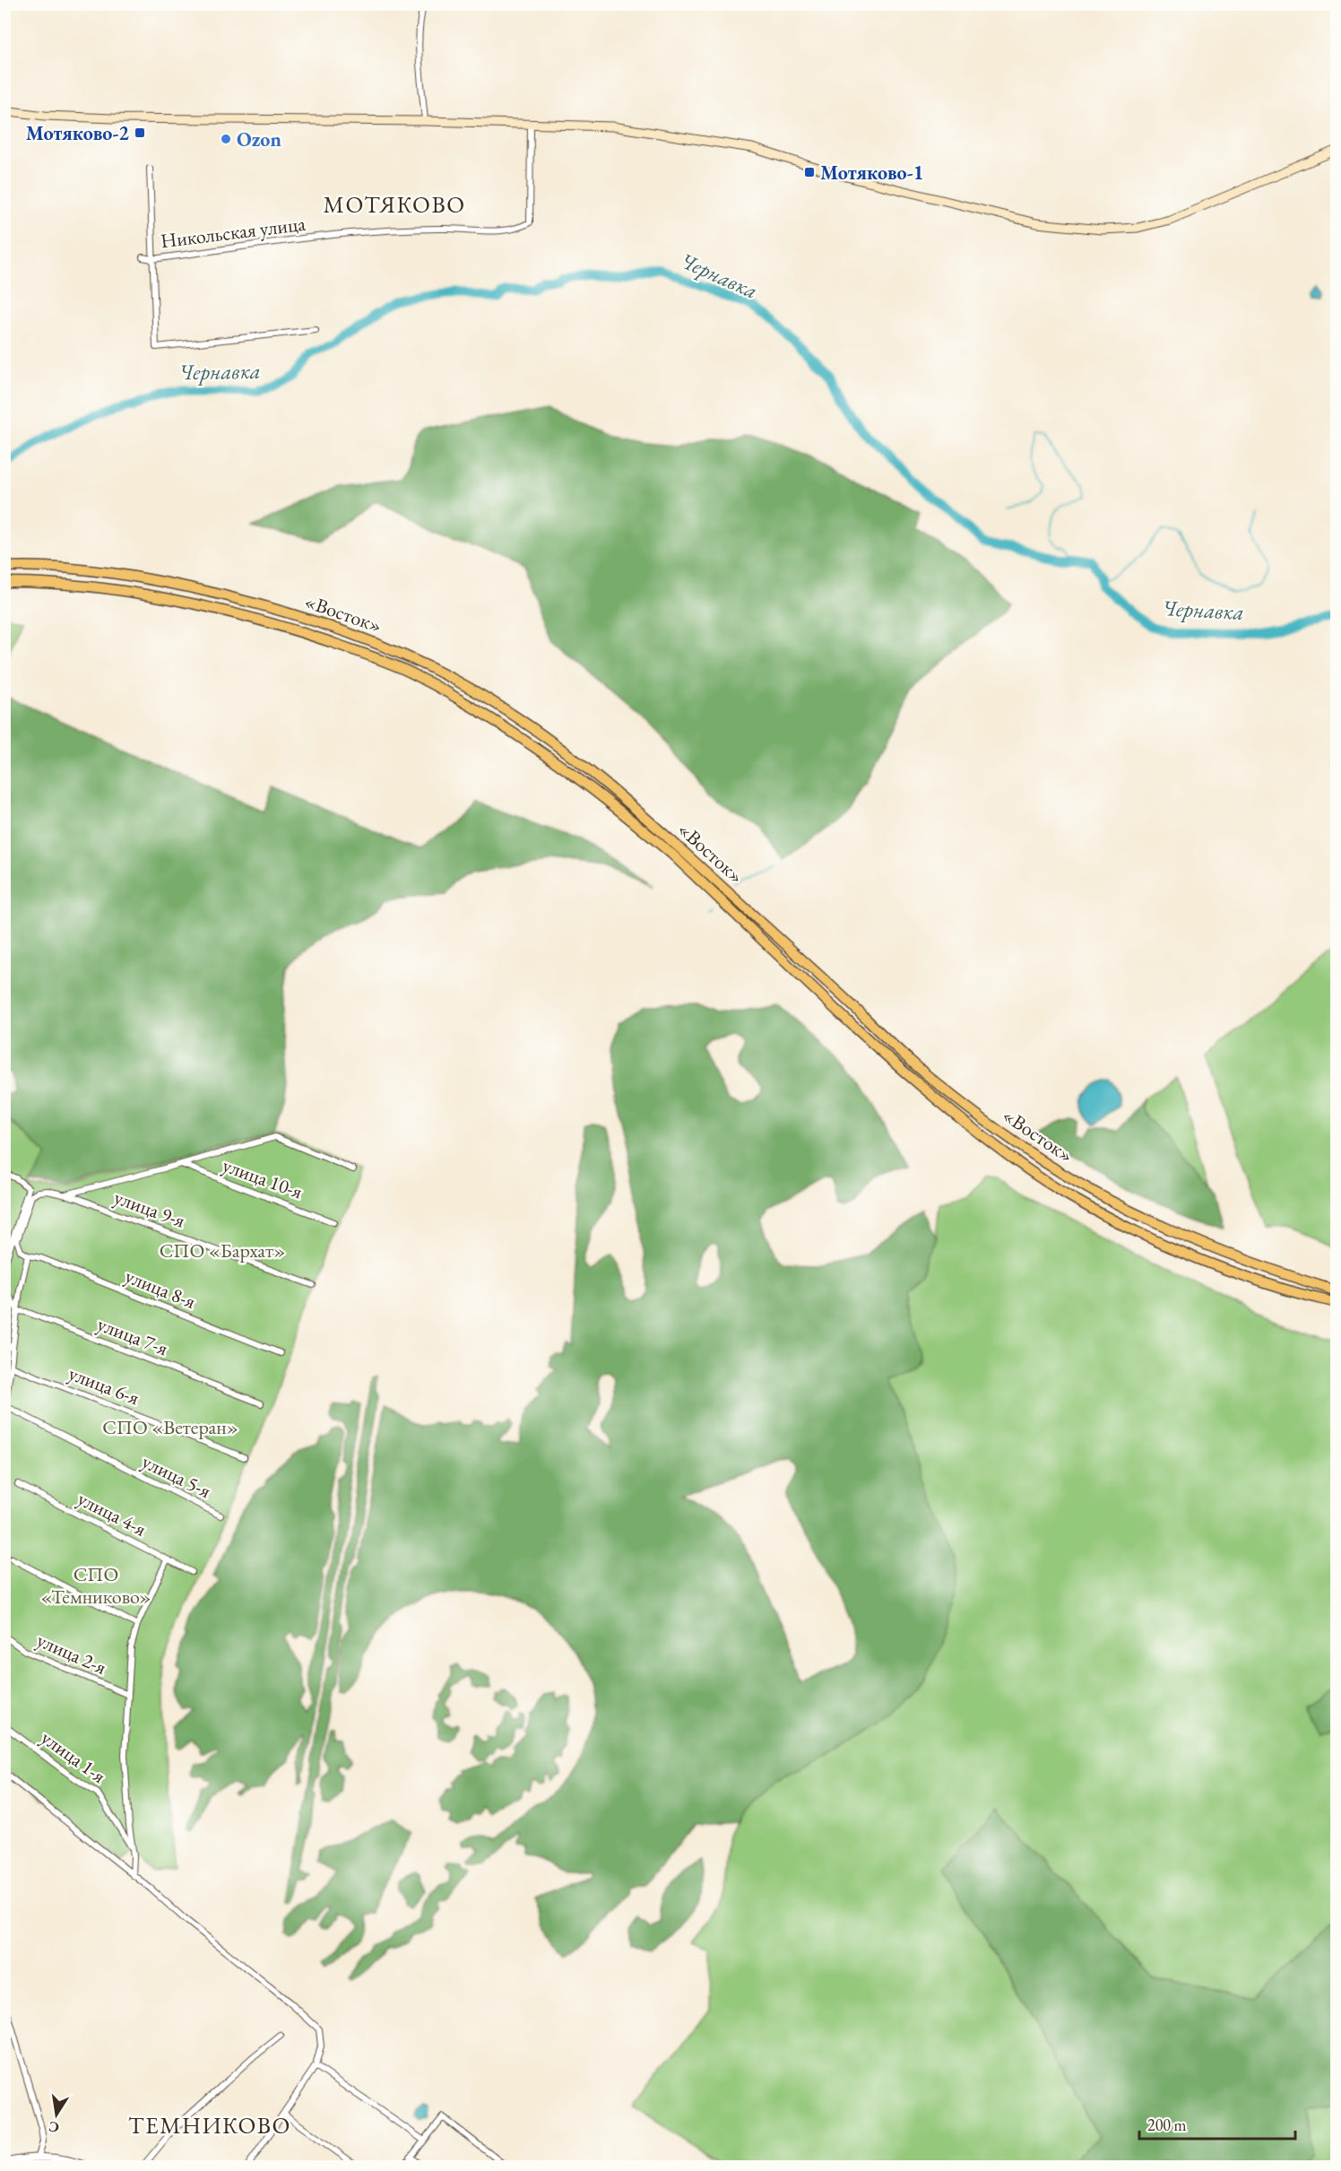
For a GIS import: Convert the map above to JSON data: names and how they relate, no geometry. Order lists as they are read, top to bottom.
{
  "streets": {
    "highway": ["«Восток»"],
    "street": [
      "Никольская улица",
      "улица 10-я",
      "улица 9-я",
      "улица 8-я",
      "улица 7-я",
      "улица 6-я",
      "улица 5-я",
      "улица 4-я",
      "улица 2-я",
      "улица 1-я"
    ]
  },
  "crossings": [
    ["улица 9-я", "улица 8-я"]
  ],
  "districts": ["МОТЯКОВО", "ТЕМНИКОВО"],
  "water": ["Чернавка"],
  "parks": ["СПО «Бархат»", "СПО «Ветеран»", "СПО «Темниково»"],
  "places": {
    "transit": ["Мотяково-2", "Мотяково-1"],
    "other": ["Ozon"]
  },
  "scale_bar": "200 m",
  "north": "bottom"
}
